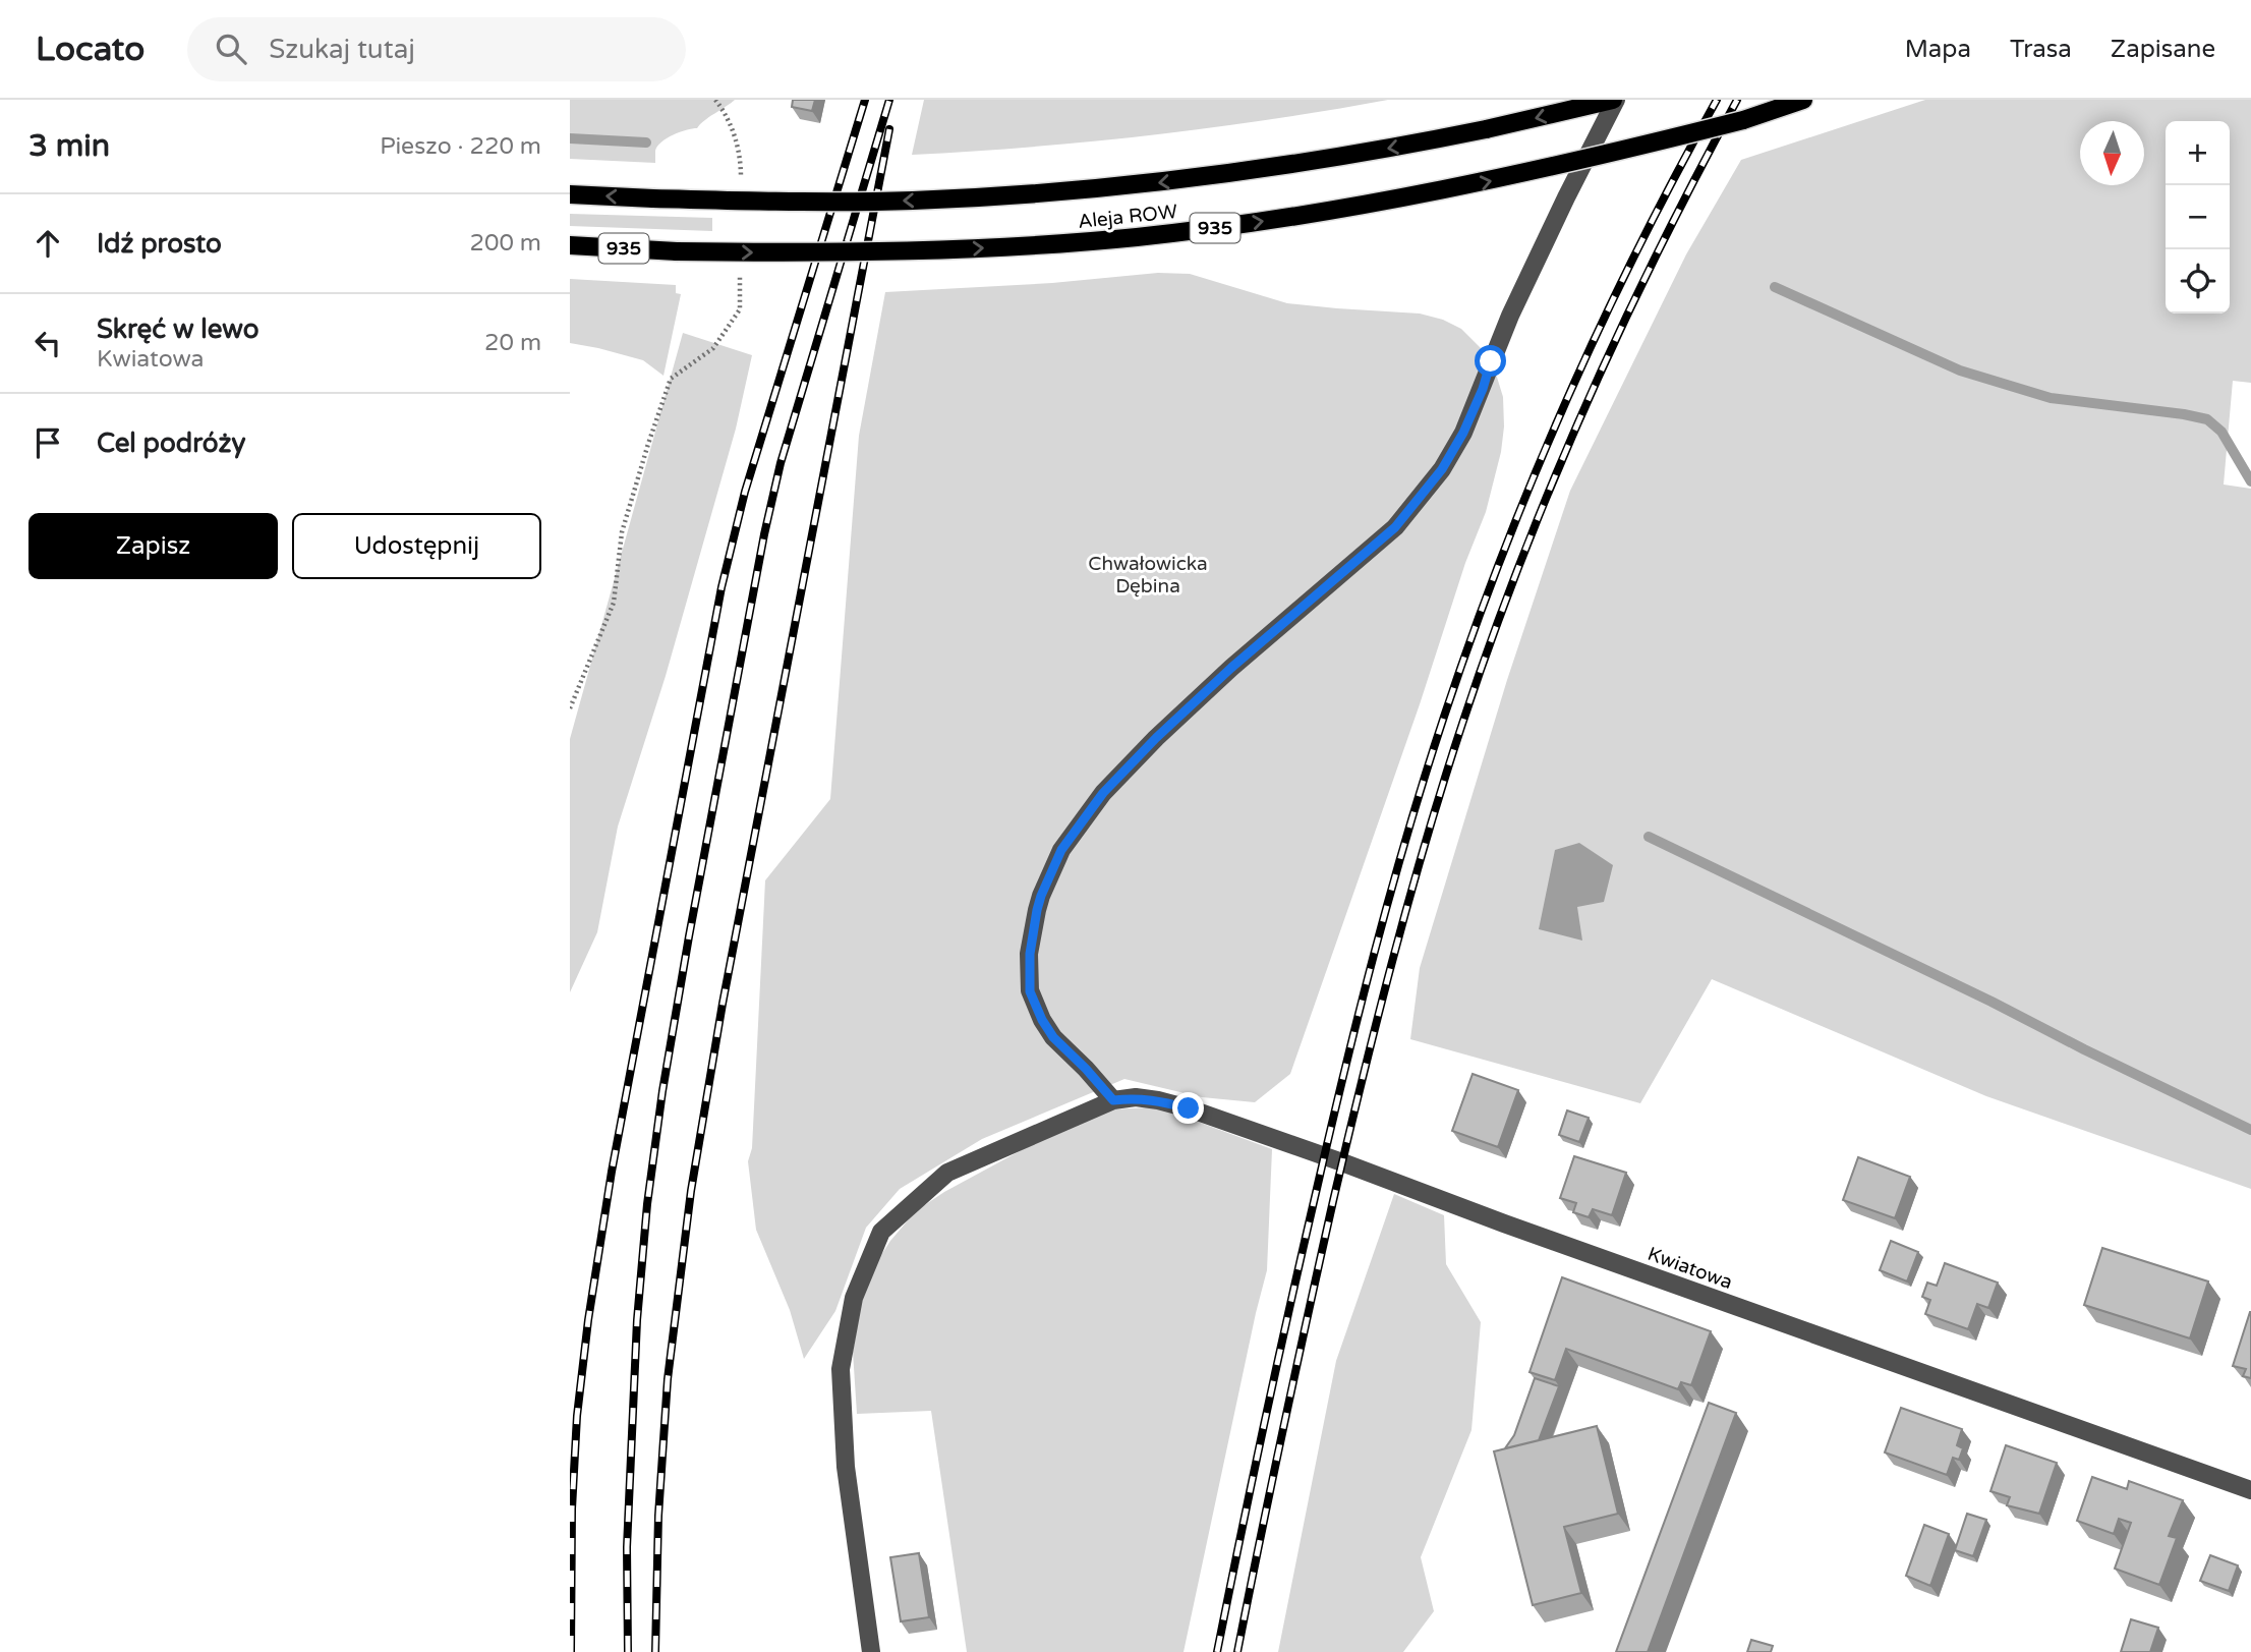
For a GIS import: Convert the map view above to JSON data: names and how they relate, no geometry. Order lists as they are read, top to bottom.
{
  "streets": {
    "main road": ["Aleja ROW", "935"],
    "street": ["Kwiatowa"]
  },
  "parks": ["Chwałowicka Dębina"],
  "north": "bottom",
  "page": {
    "header": "Locato",
    "search": "Szukaj tutaj",
    "nav": ["Mapa", "Trasa", "Zapisane"],
    "heading": ["3 min", "Pieszo · 220 m"],
    "map_buttons": ["+", "−"],
    "list": [
      ["Idź prosto", "200 m"],
      ["Skręć w lewo", "Kwiatowa", "20 m"],
      "Cel podróży"
    ],
    "buttons": ["Zapisz", "Udostępnij"]
  }
}
